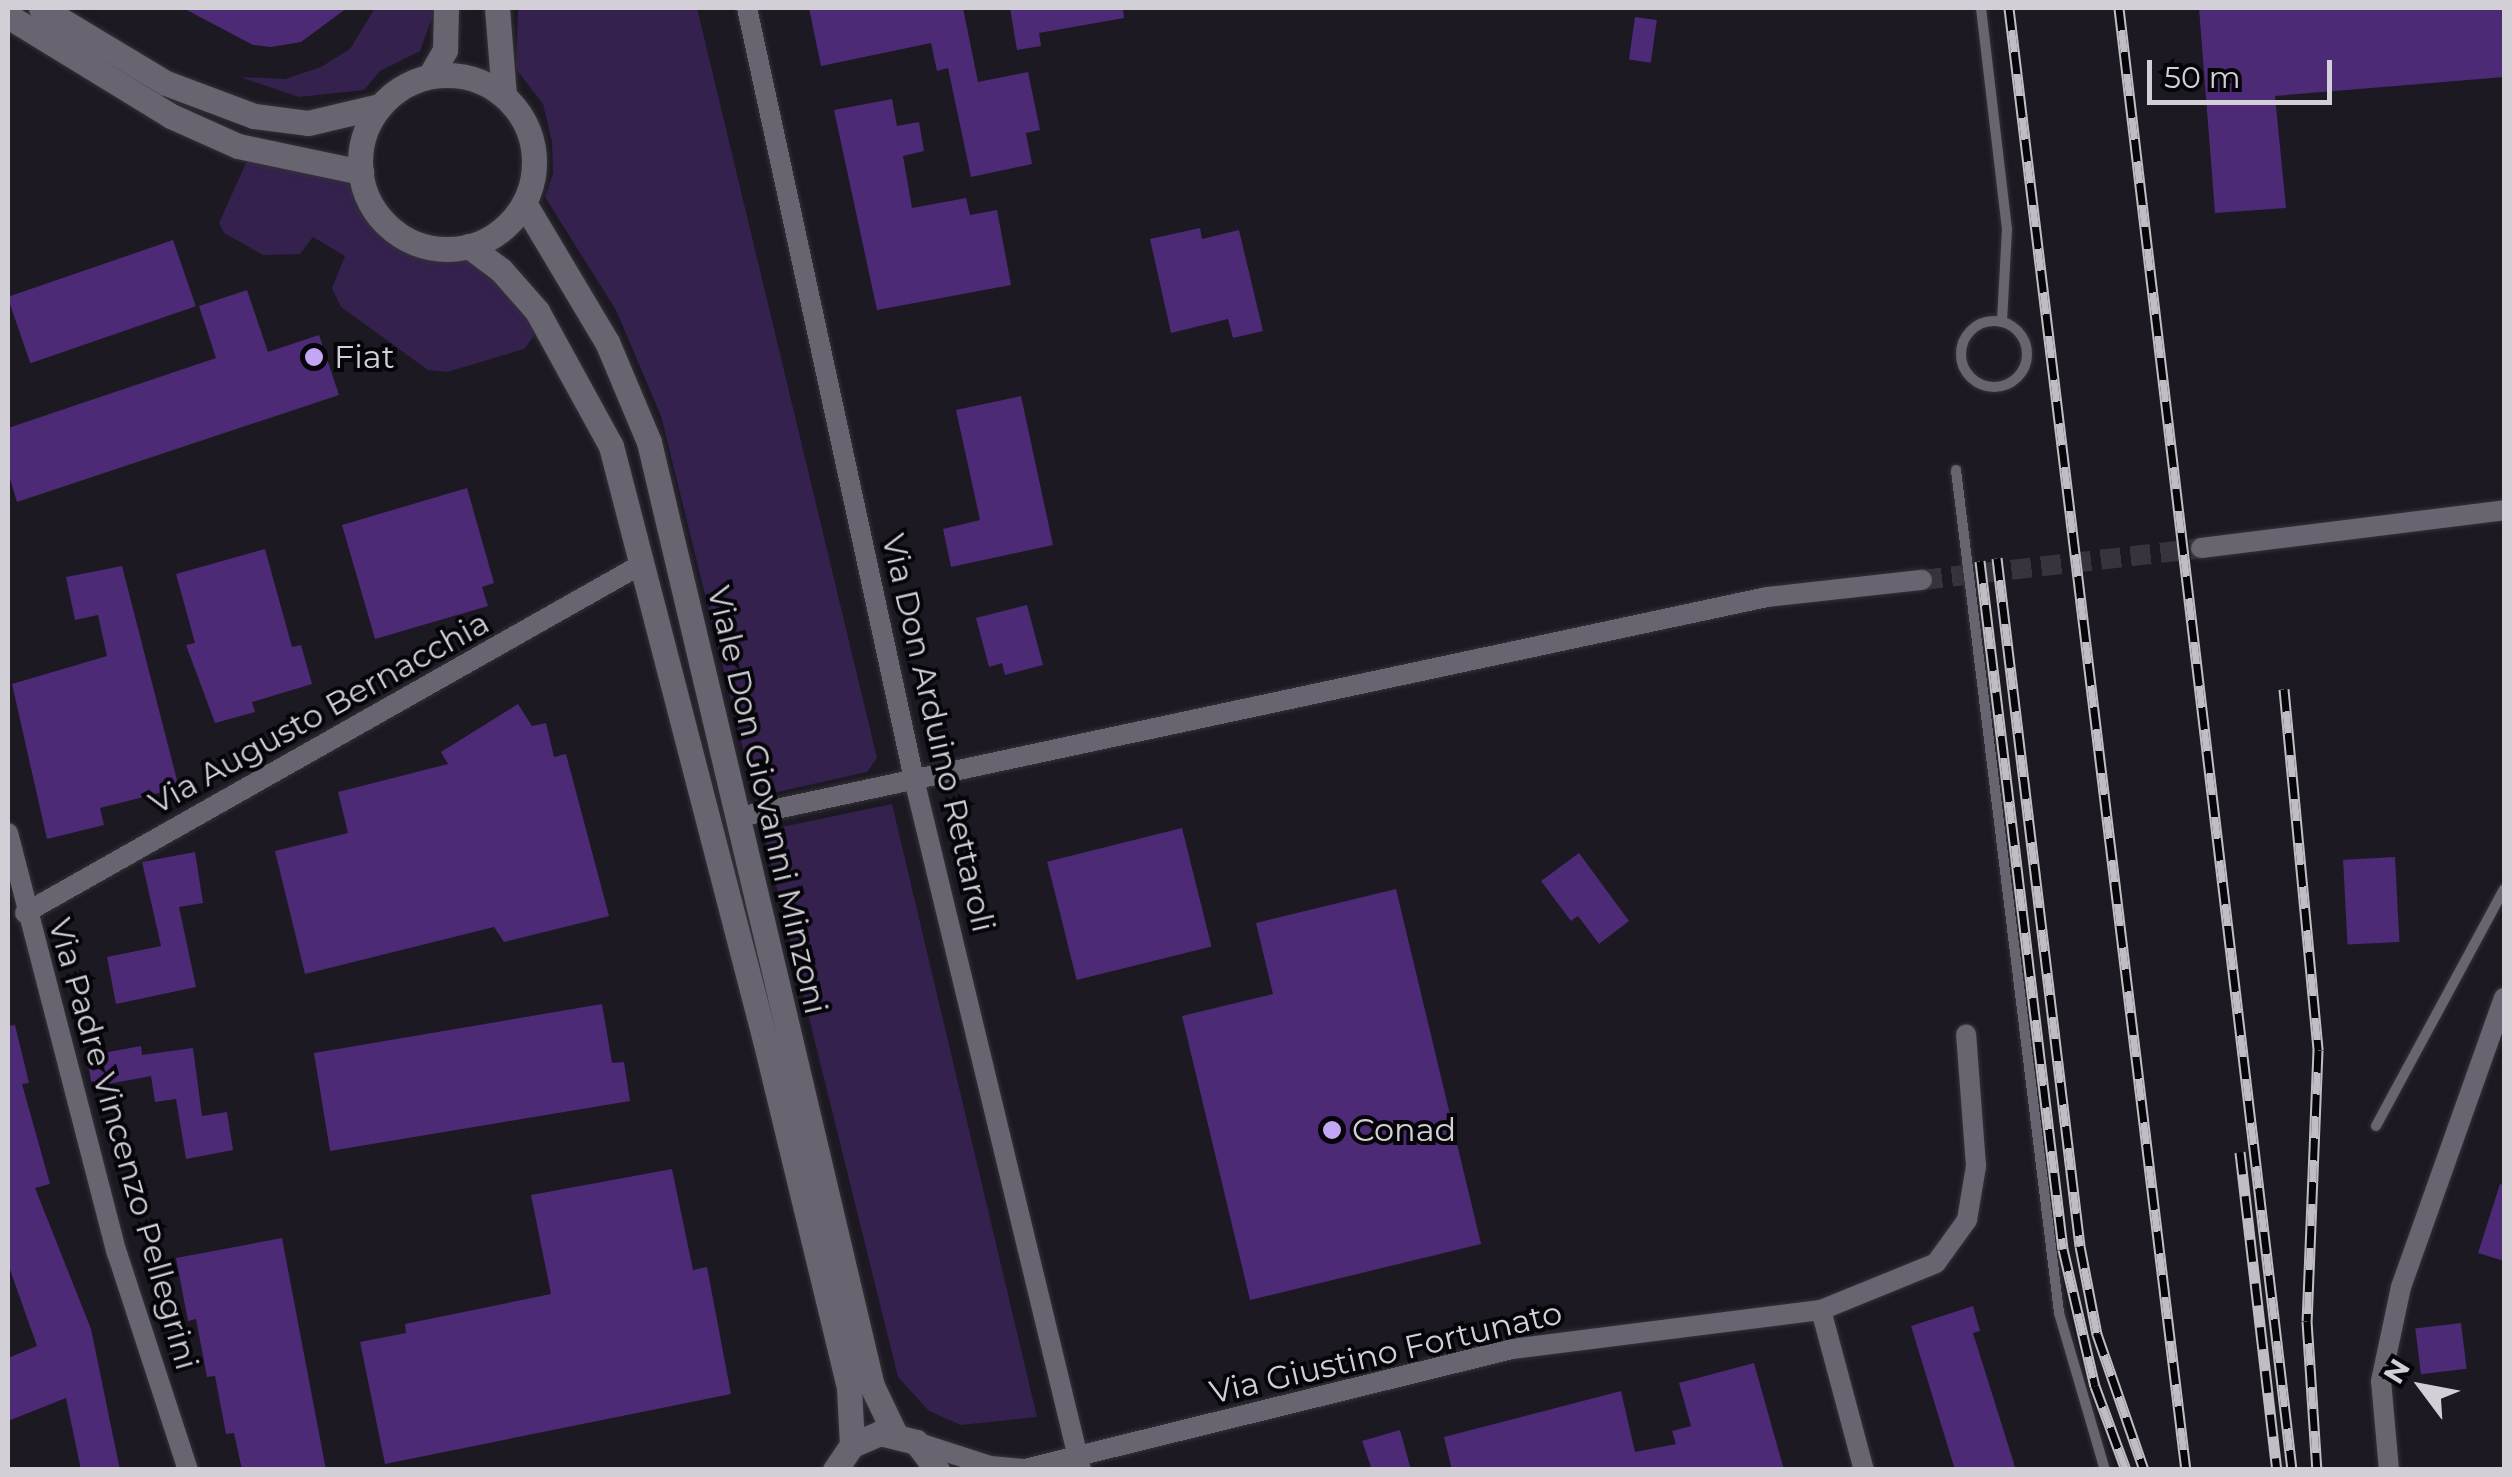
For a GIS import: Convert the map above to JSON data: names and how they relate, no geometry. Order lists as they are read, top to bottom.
{
  "streets": {
    "main road": ["Viale Don Giovanni Minzoni"],
    "street": [
      "Via Augusto Bernacchia",
      "Via Don Arduino Rettaroli",
      "Via Padre Vincenzo Pellegrini",
      "Via Giustino Fortunato"
    ]
  },
  "crossings": [
    ["Via Augusto Bernacchia", "Viale Don Giovanni Minzoni"],
    ["Via Augusto Bernacchia", "Via Padre Vincenzo Pellegrini"],
    ["Via Don Arduino Rettaroli", "Via Giustino Fortunato"],
    ["Viale Don Giovanni Minzoni", "Via Giustino Fortunato"]
  ],
  "places": ["Fiat", "Conad"],
  "scale_bar": "50 m",
  "north": "top left"
}
